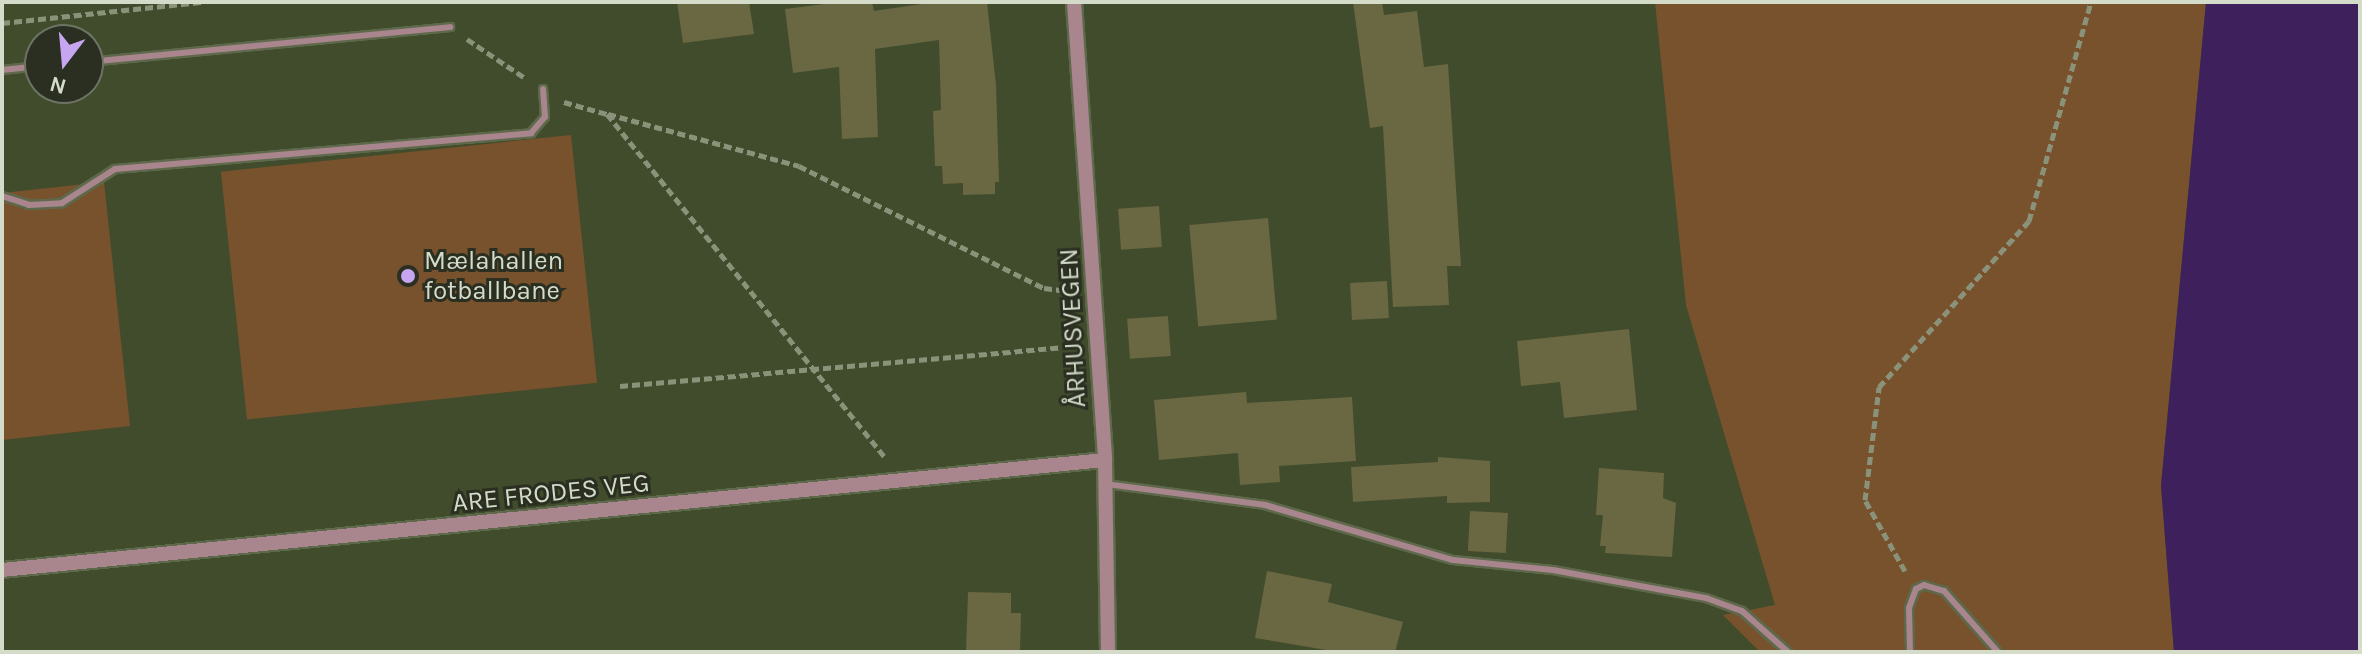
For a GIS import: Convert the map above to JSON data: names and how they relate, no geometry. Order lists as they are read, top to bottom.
{
  "streets": {
    "street": ["ÅRHUSVEGEN", "ARE FRODES VEG"]
  },
  "crossings": [
    ["ÅRHUSVEGEN", "ARE FRODES VEG"]
  ],
  "places": ["Mælahallen fotballbane"],
  "north": "bottom"
}
